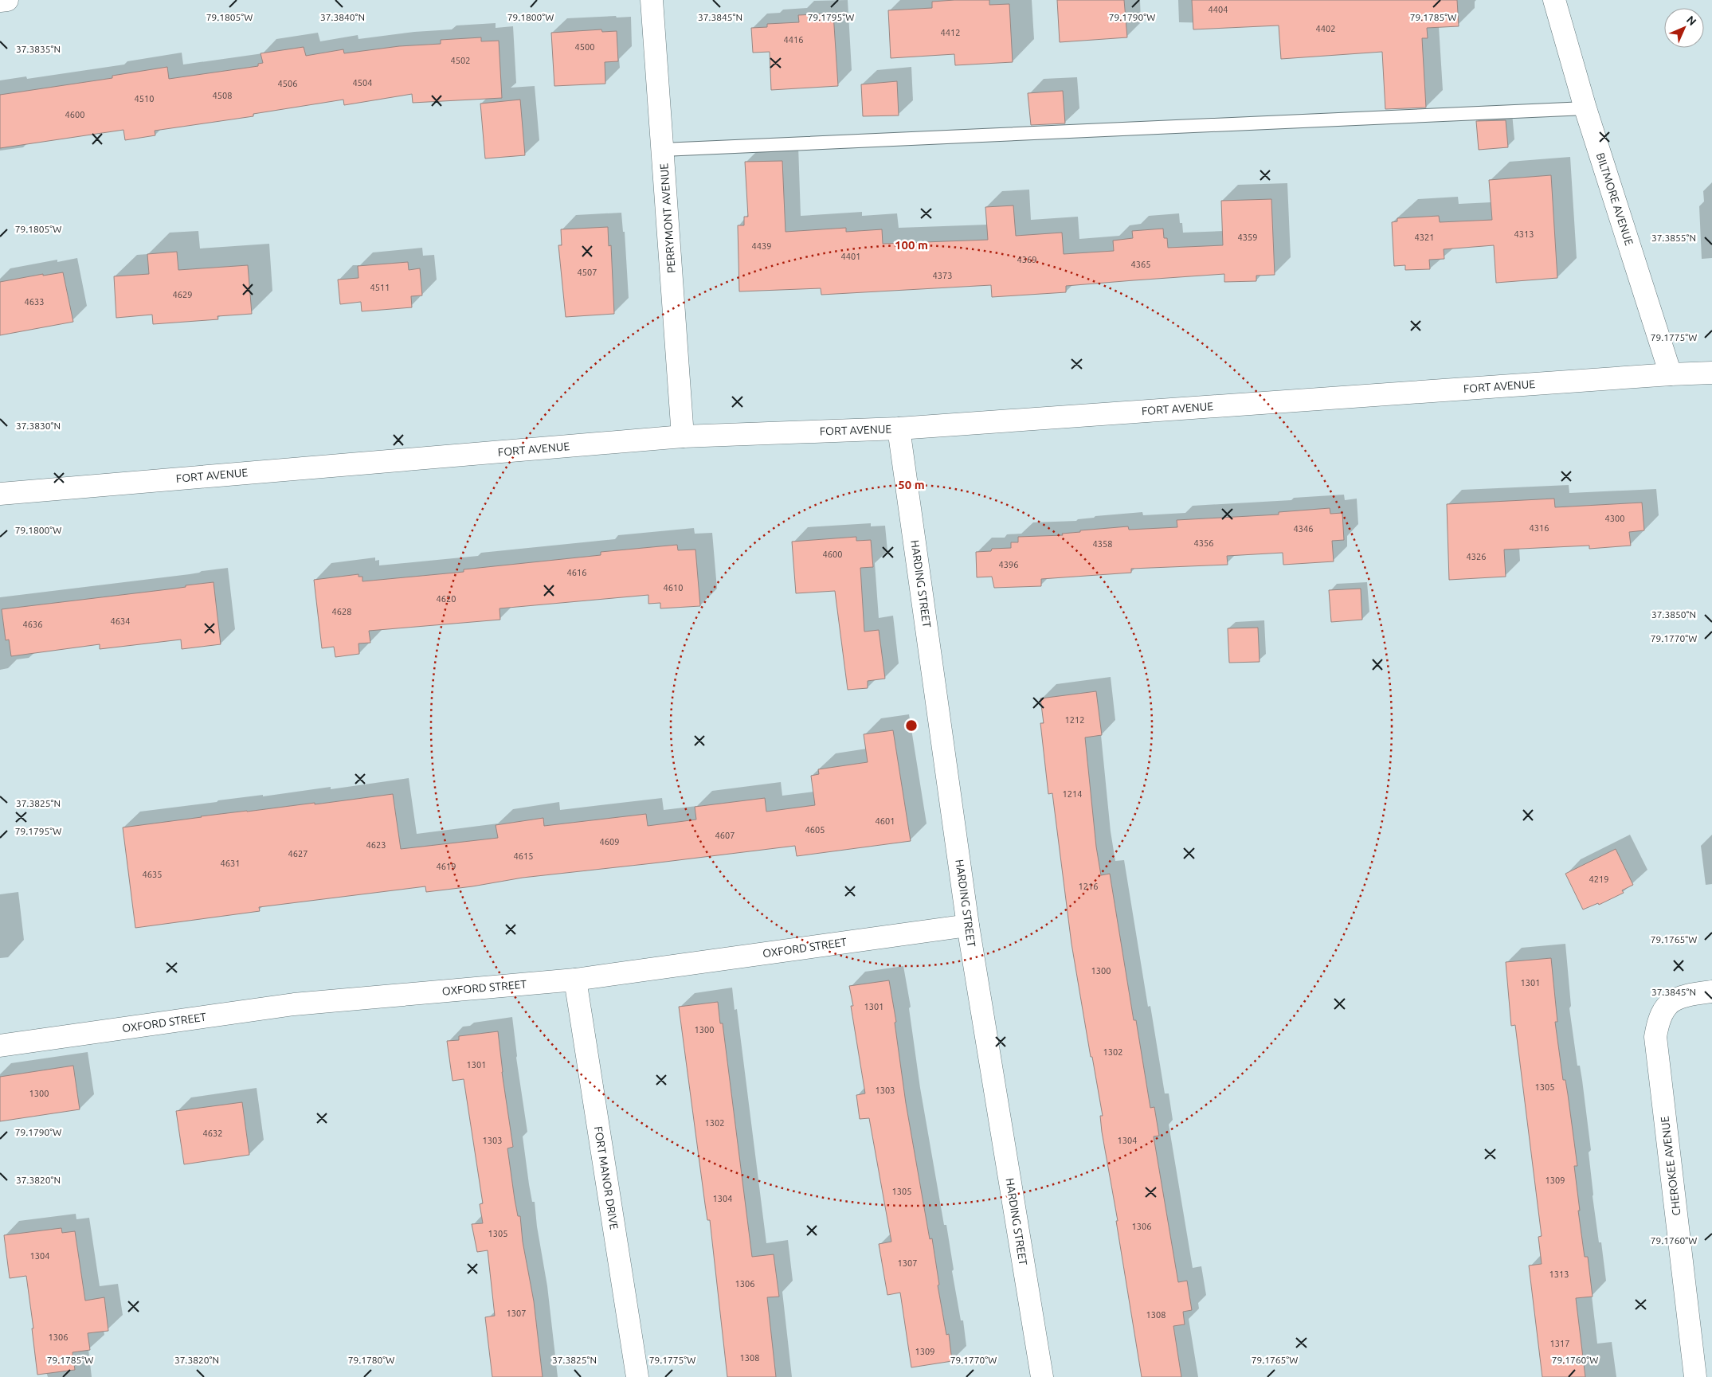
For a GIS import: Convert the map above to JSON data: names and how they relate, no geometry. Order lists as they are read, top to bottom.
{
  "streets": {
    "street": [
      "BILTMORE AVENUE",
      "PERRYMONT AVENUE",
      "FORT AVENUE",
      "HARDING STREET",
      "OXFORD STREET",
      "CHEROKEE AVENUE",
      "FORT MANOR DRIVE"
    ]
  },
  "crossings": [
    ["BILTMORE AVENUE", "FORT AVENUE"],
    ["PERRYMONT AVENUE", "FORT AVENUE"],
    ["FORT AVENUE", "HARDING STREET"],
    ["HARDING STREET", "OXFORD STREET"],
    ["OXFORD STREET", "FORT MANOR DRIVE"]
  ],
  "house_numbers": [
    "4404",
    "4402",
    "4412",
    "4416",
    "4500",
    "4502",
    "4504",
    "4506",
    "4508",
    "4510",
    "4600",
    "4313",
    "4359",
    "4321",
    "4439",
    "4401",
    "4369",
    "4365",
    "4507",
    "4373",
    "4511",
    "4629",
    "4633",
    "4300",
    "4316",
    "4346",
    "4356",
    "4358",
    "4600",
    "4326",
    "4396",
    "4616",
    "4610",
    "4620",
    "4628",
    "4634",
    "4636",
    "1212",
    "1214",
    "4601",
    "4605",
    "4607",
    "4609",
    "4623",
    "4627",
    "4615",
    "4631",
    "4619",
    "4635",
    "4219",
    "1216",
    "1300",
    "1301",
    "1301",
    "1300",
    "1302",
    "1301",
    "1305",
    "1303",
    "1300",
    "1302",
    "4632",
    "1303",
    "1304",
    "1309",
    "1305",
    "1304",
    "1306",
    "1305",
    "1304",
    "1307",
    "1313",
    "1306",
    "1307",
    "1308",
    "1306",
    "1317",
    "1309",
    "1308"
  ],
  "north": "top right",
  "coordinates": [
    "79.1805°W",
    "37.3840°N",
    "79.1800°W",
    "37.3845°N",
    "79.1795°W",
    "79.1790°W",
    "79.1785°W",
    "37.3835°N",
    "37.3855°N",
    "79.1775°W",
    "37.3830°N",
    "37.3850°N",
    "79.1770°W",
    "37.3825°N",
    "79.1765°W",
    "37.3820°N",
    "79.1760°W",
    "79.1780°W"
  ],
  "rings": ["100 m", "50 m"]
}
